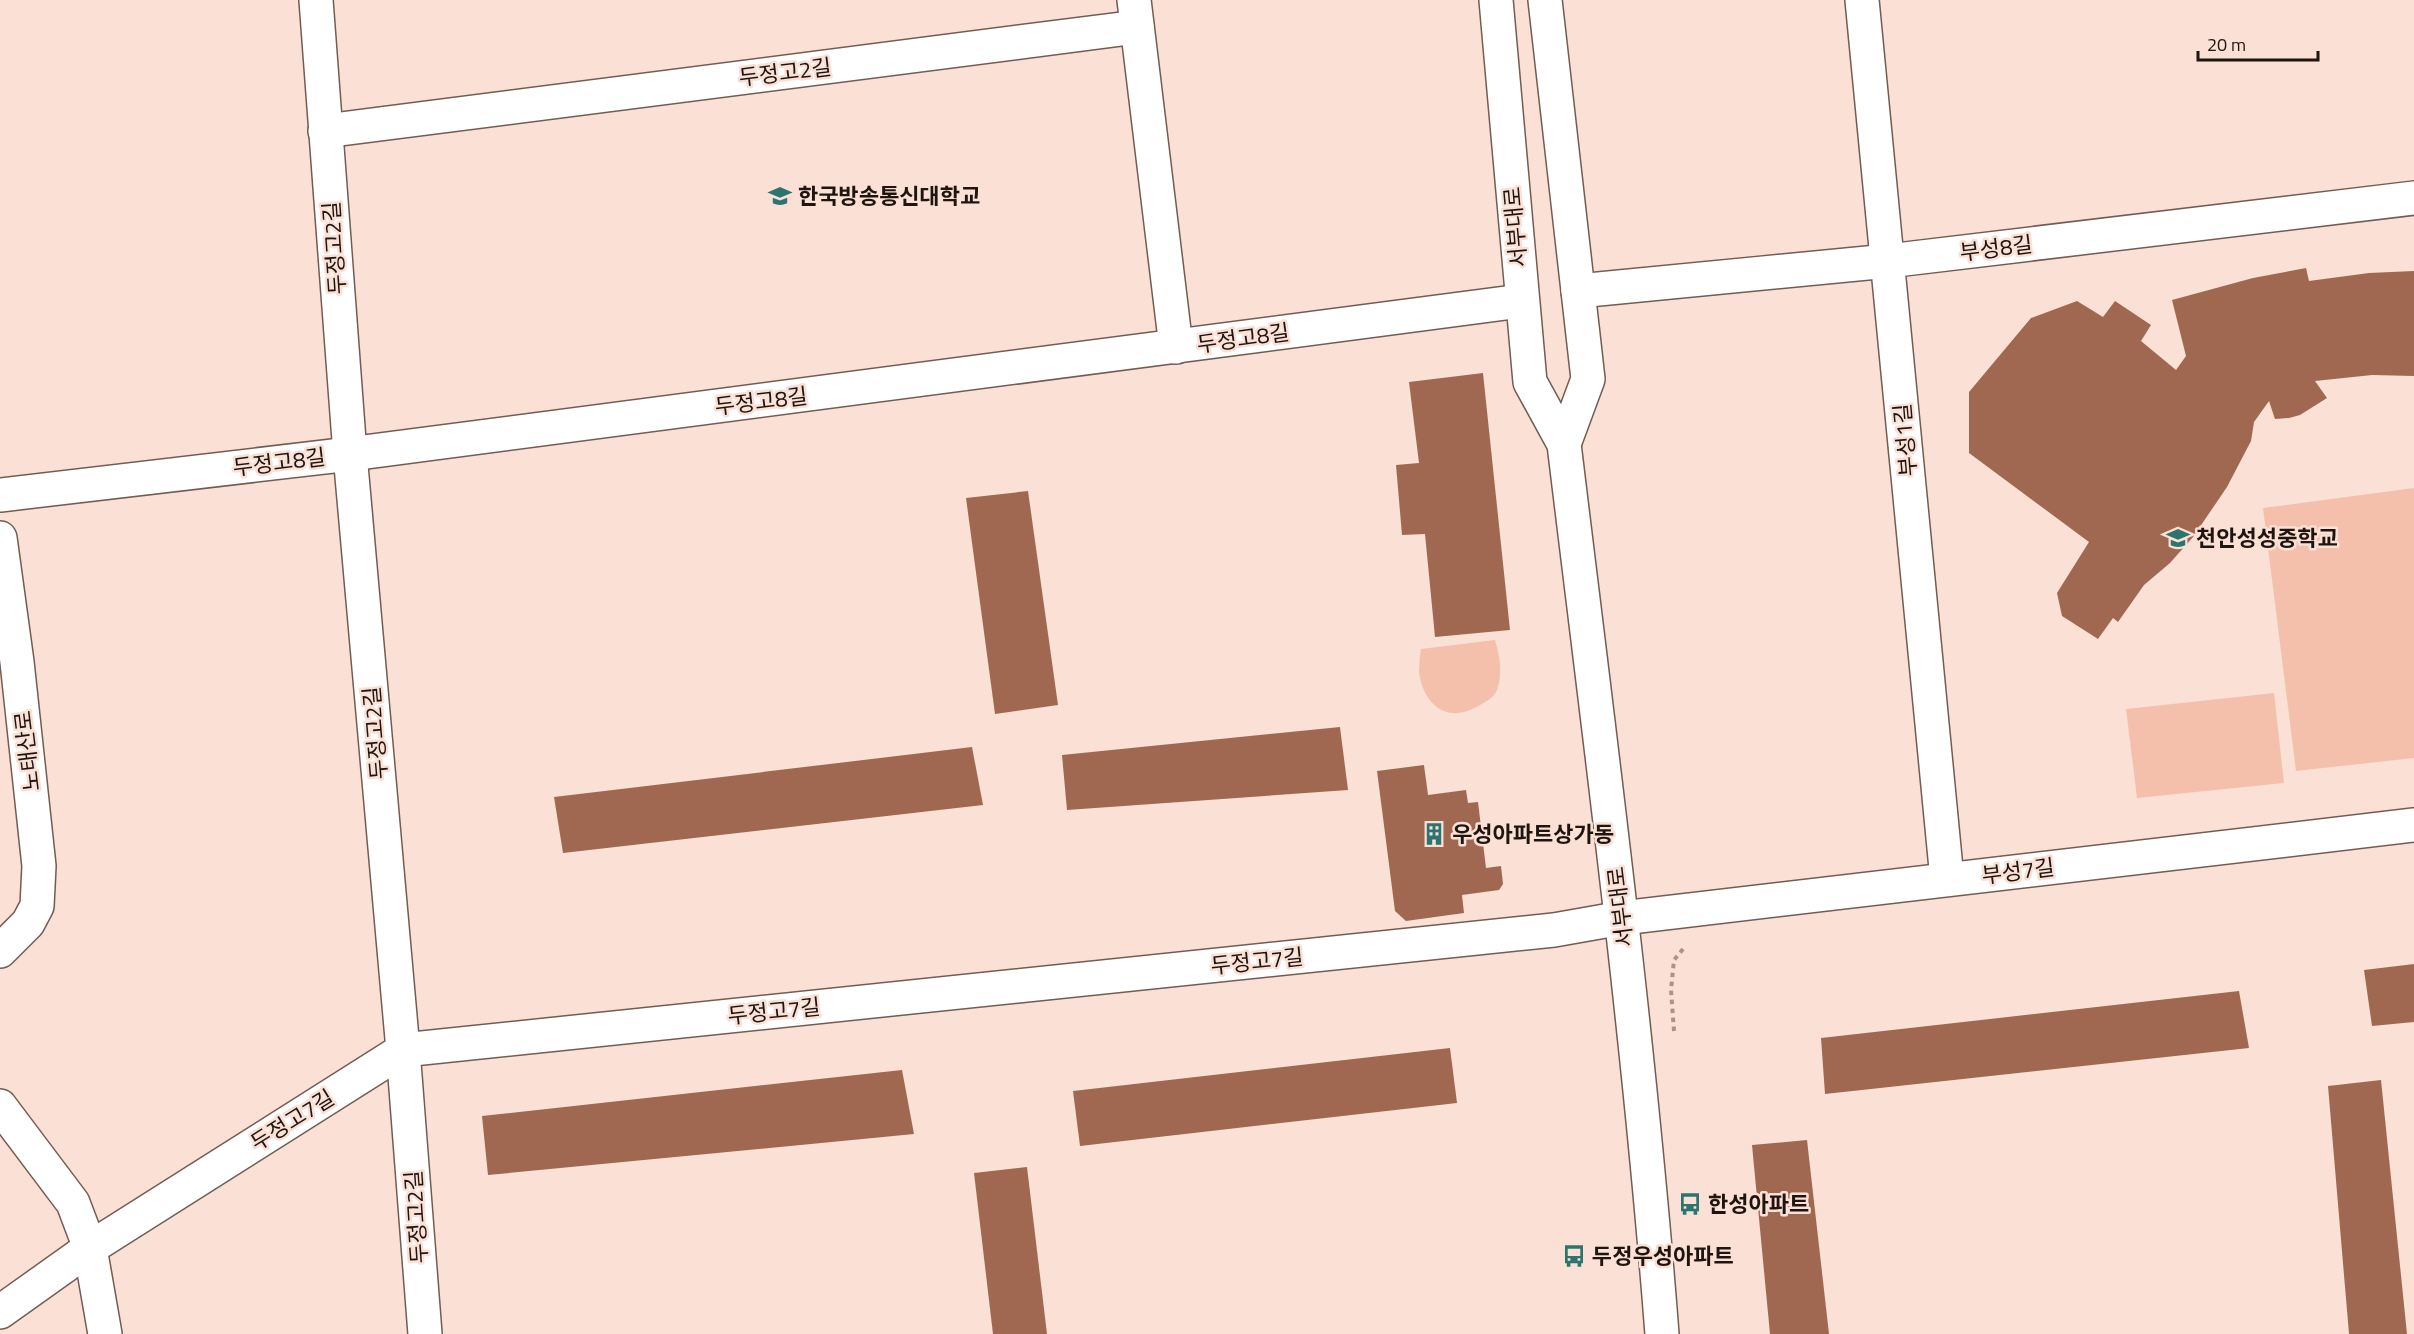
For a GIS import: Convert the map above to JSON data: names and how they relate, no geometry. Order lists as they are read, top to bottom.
{
  "streets": {
    "street": [
      "두정고2길",
      "서부대로",
      "부성8길",
      "두정고8길",
      "부성1길",
      "노태산로",
      "부성7길",
      "두정고7길"
    ]
  },
  "crossings": [
    ["두정고2길", "두정고8길"],
    ["두정고2길", "두정고7길"],
    ["서부대로", "부성8길"],
    ["서부대로", "두정고8길"],
    ["서부대로", "부성7길"],
    ["서부대로", "두정고7길"],
    ["부성8길", "부성1길"],
    ["부성1길", "부성7길"],
    ["부성7길", "두정고7길"]
  ],
  "places": {
    "school or university": ["한국방송통신대학교", "천안성성중학교"],
    "building": ["우성아파트상가동"],
    "bus stop": ["한성아파트", "두정우성아파트"]
  },
  "scale_bar": "20 m"
}
